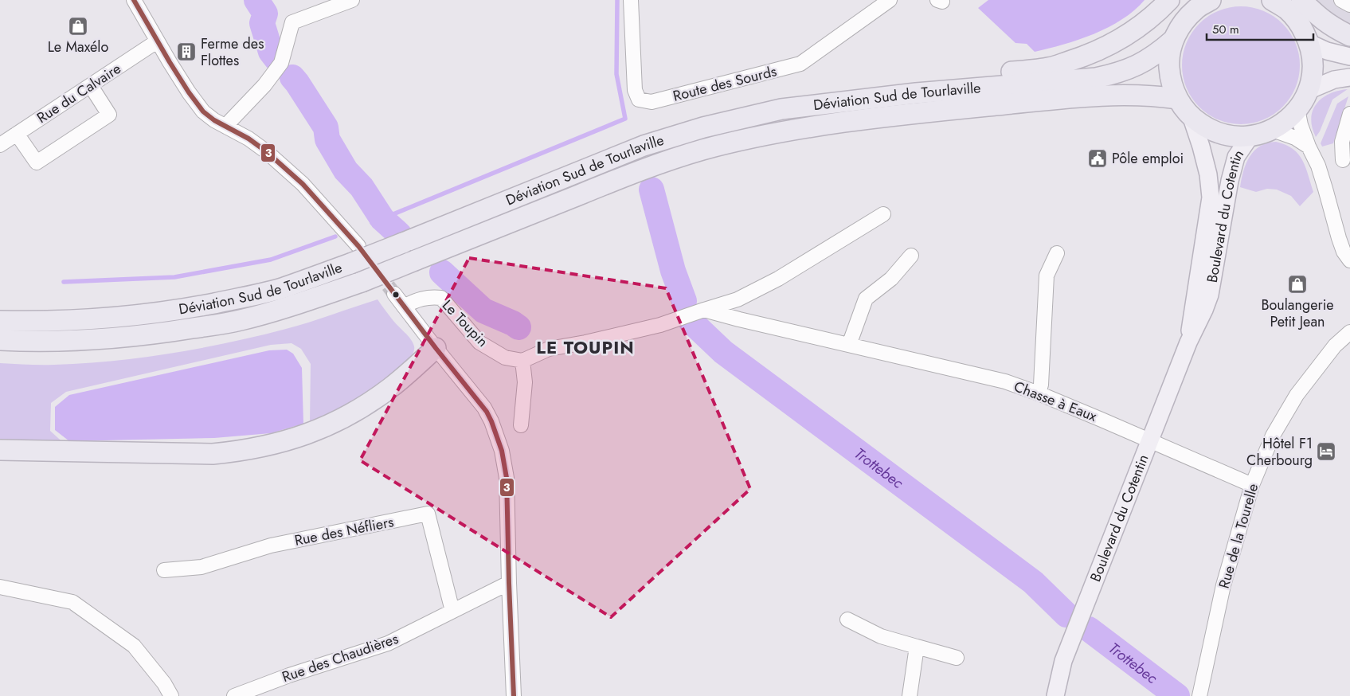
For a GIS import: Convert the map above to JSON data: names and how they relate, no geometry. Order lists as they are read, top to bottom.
{
  "streets": {
    "highway": ["Déviation Sud de Tourlaville"],
    "main road": ["Boulevard du Cotentin"],
    "street": [
      "Route des Sourds",
      "Rue du Calvaire",
      "Le Toupin",
      "Chasse à Eaux",
      "Rue des Néfliers",
      "Rue de la Tourelle",
      "Rue des Chaudières"
    ]
  },
  "crossings": [
    ["Boulevard du Cotentin", "Chasse à Eaux"],
    ["Chasse à Eaux", "Rue de la Tourelle"],
    ["Rue des Néfliers", "Rue des Chaudières"]
  ],
  "districts": ["LE TOUPIN"],
  "water": ["Trottebec"],
  "places": {
    "shop": ["Le Maxélo", "Boulangerie Petit Jean"],
    "building": ["Ferme des Flottes"],
    "public building": ["Pôle emploi"],
    "hotel": ["Hôtel F1 Cherbourg"]
  },
  "lines": ["transit line 3"],
  "scale_bar": "50 m"
}
